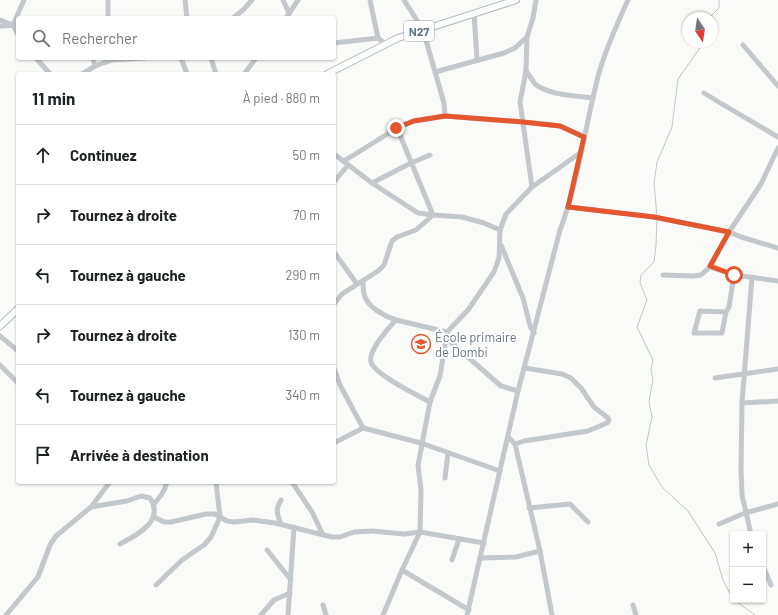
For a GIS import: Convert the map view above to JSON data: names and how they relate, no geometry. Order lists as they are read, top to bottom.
{
  "streets": {
    "main road": ["N27"]
  },
  "places": {
    "school or university": ["École primaire de Dombi"]
  },
  "north": "bottom",
  "page": {
    "search": "Rechercher",
    "heading": ["11 min", "À pied · 880 m"],
    "list": [
      ["Continuez", "50 m"],
      ["Tournez à droite", "70 m"],
      ["Tournez à gauche", "290 m"],
      ["Tournez à droite", "130 m"],
      ["Tournez à gauche", "340 m"],
      "Arrivée à destination"
    ],
    "map_buttons": ["+", "−"]
  }
}
